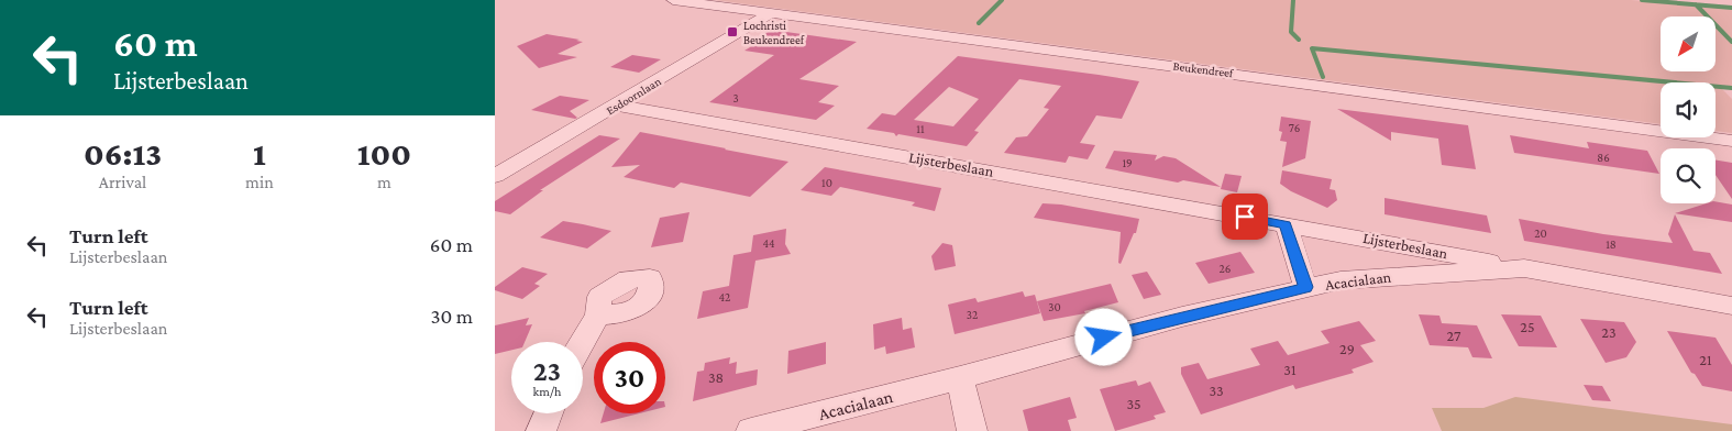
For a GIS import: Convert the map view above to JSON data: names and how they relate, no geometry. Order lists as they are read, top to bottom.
{
  "streets": {
    "street": [
      "Beukendreef",
      "Esdoornlaan",
      "Lijsterbeslaan",
      "Acacialaan"
    ]
  },
  "crossings": [
    ["Beukendreef", "Esdoornlaan"],
    ["Esdoornlaan", "Lijsterbeslaan"],
    ["Lijsterbeslaan", "Acacialaan"]
  ],
  "places": {
    "transit": ["Lochristi Beukendreef"]
  },
  "house_numbers": [
    "3",
    "76",
    "11",
    "86",
    "19",
    "10",
    "20",
    "44",
    "18",
    "26",
    "42",
    "30",
    "32",
    "25",
    "23",
    "27",
    "29",
    "21",
    "31",
    "38",
    "33",
    "35"
  ],
  "north": "bottom left",
  "page": {
    "turn": ["60 m", "Lijsterbeslaan"],
    "eta": [
      "06:13",
      "Arrival",
      "1",
      "min",
      "100",
      "m"
    ],
    "list": [
      {
        "name": "Turn left",
        "note": "Lijsterbeslaan",
        "value": "60 m"
      },
      {
        "name": "Turn left",
        "note": "Lijsterbeslaan",
        "value": "30 m"
      }
    ],
    "speed": "23 km/h",
    "limit": "30"
  }
}
